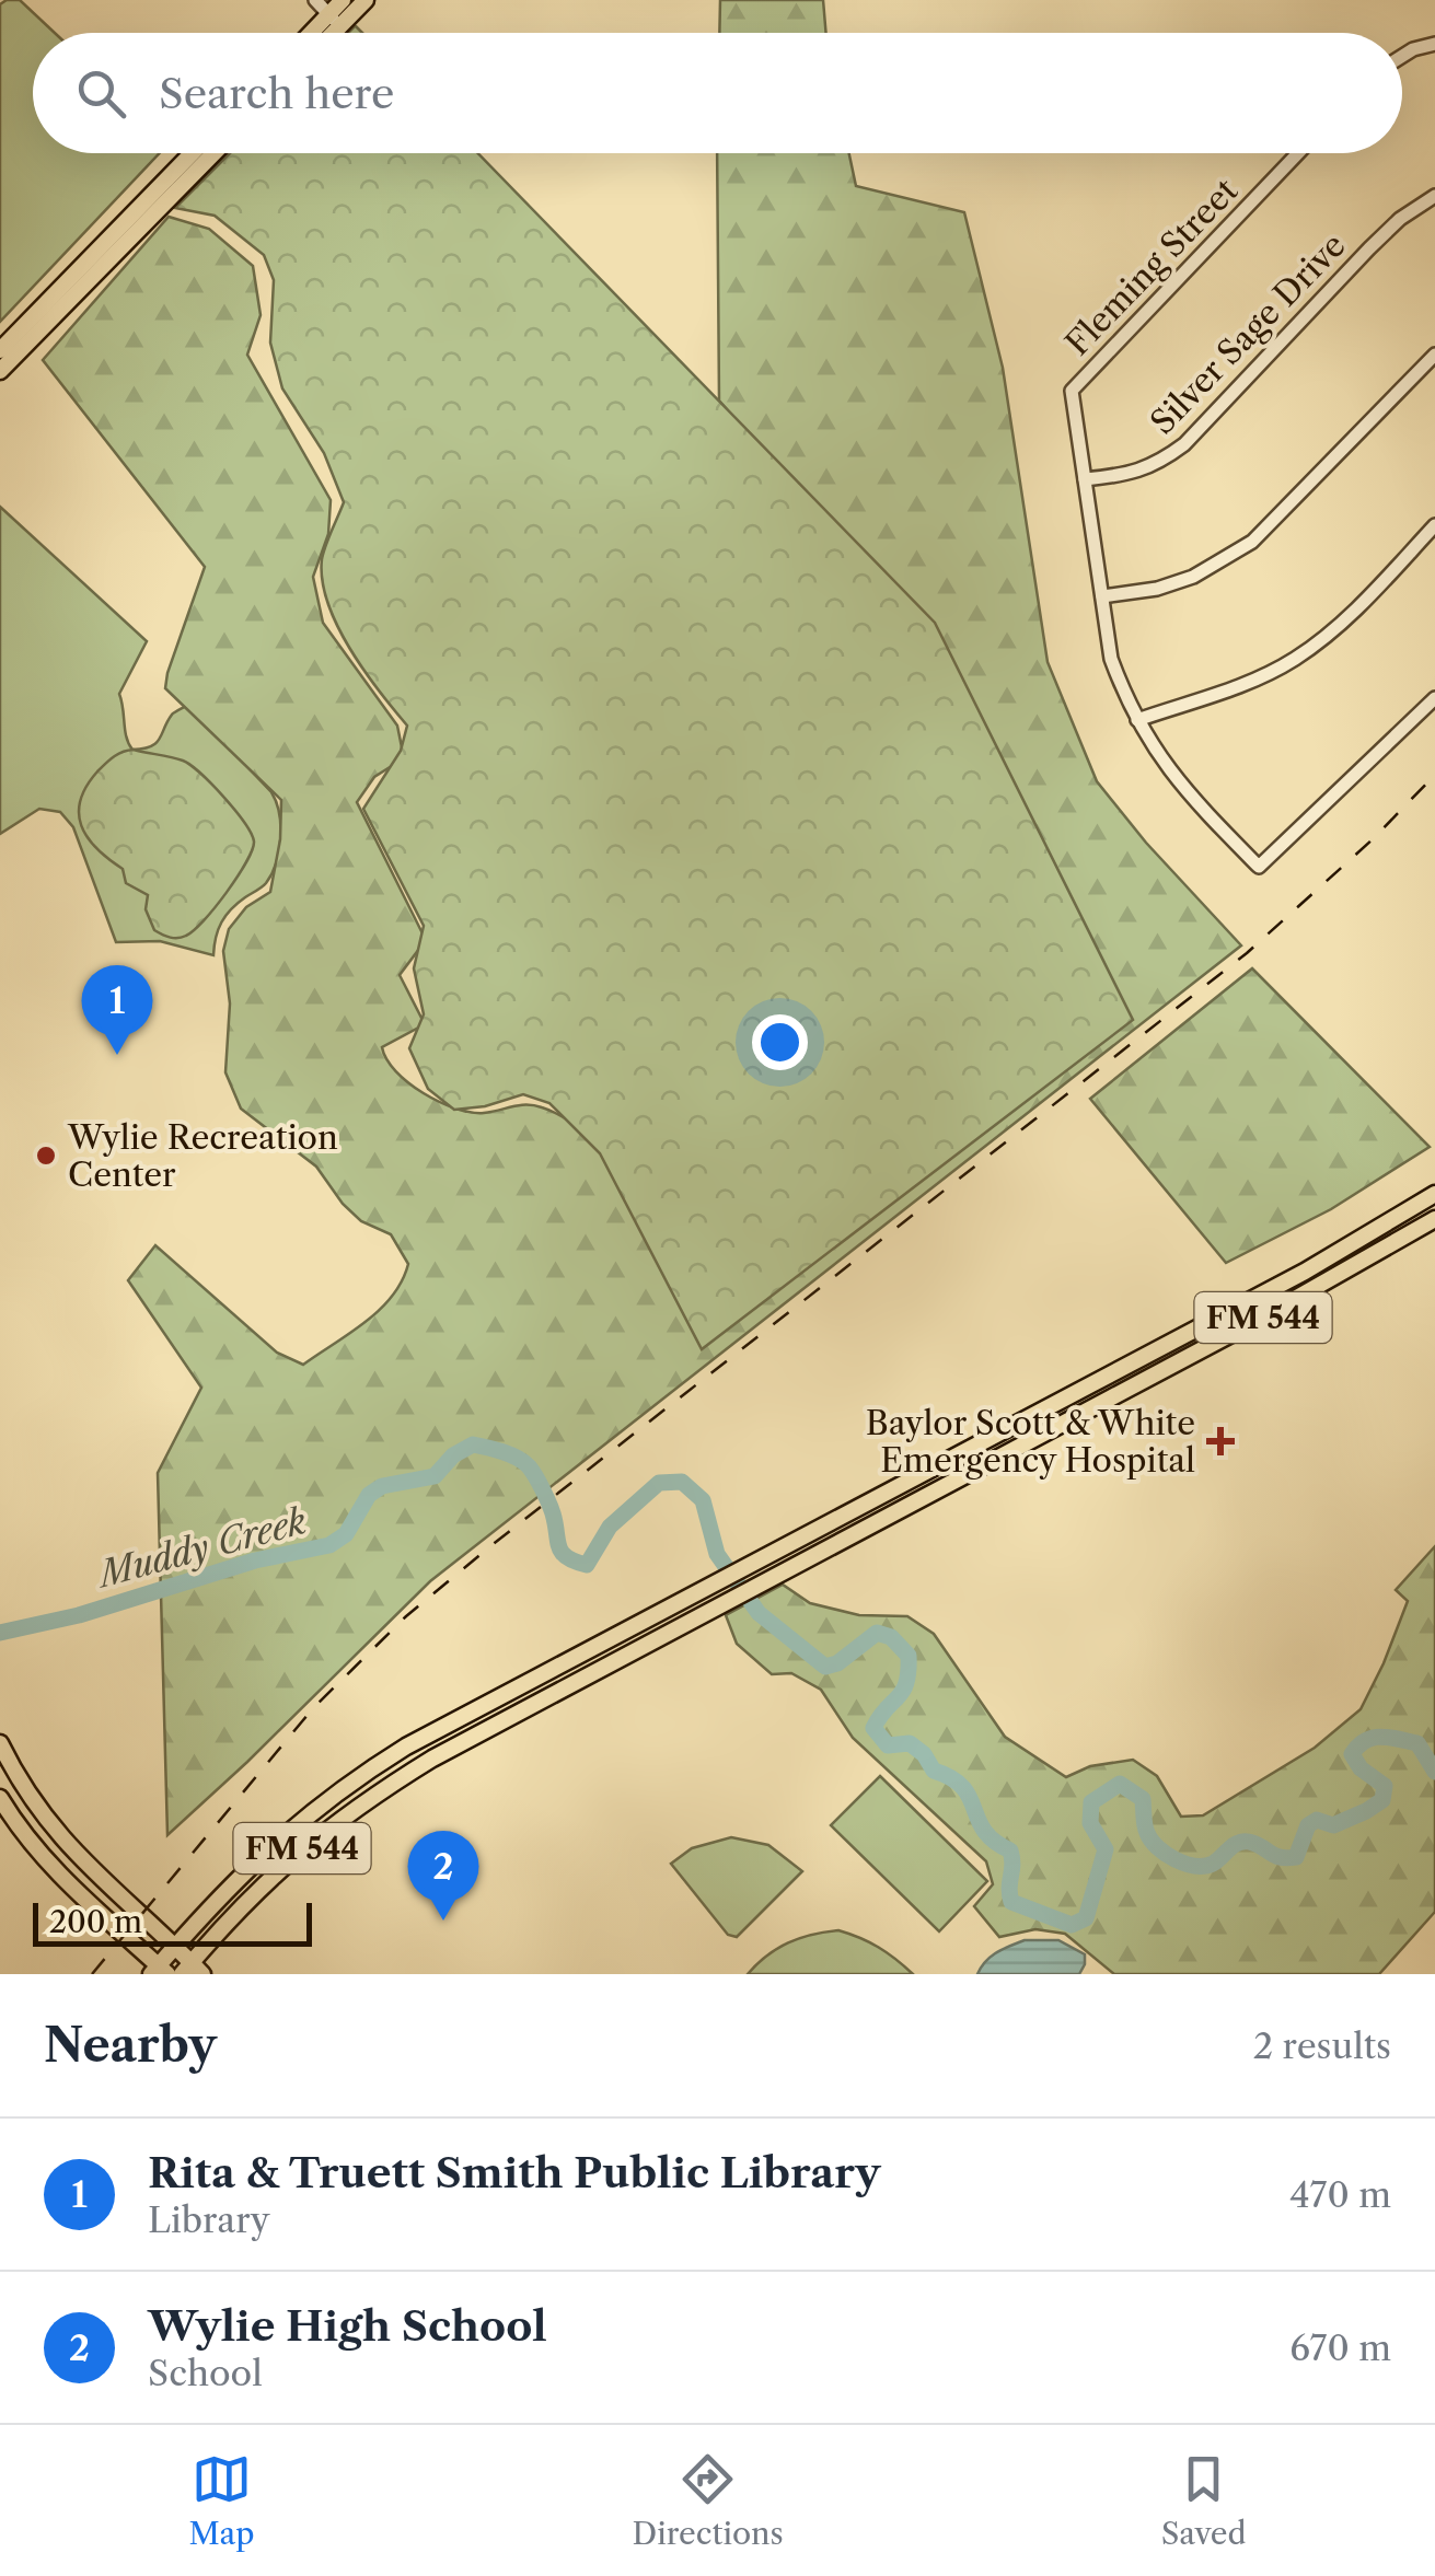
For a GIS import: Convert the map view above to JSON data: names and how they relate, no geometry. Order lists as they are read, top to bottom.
{
  "streets": {
    "main road": ["FM 544"],
    "street": ["Fleming Street", "Silver Sage Drive"]
  },
  "crossings": [
    ["Fleming Street", "Silver Sage Drive"]
  ],
  "water": ["Muddy Creek"],
  "places": {
    "other": ["Wylie Recreation Center"],
    "health": ["Baylor Scott & White Emergency Hospital"]
  },
  "scale_bar": "200 m",
  "page": {
    "search": "Search here",
    "pins": ["1", "2"],
    "scale": "200 m",
    "heading": ["Nearby", "2 results"],
    "list": [
      {
        "mark": "1",
        "name": "Rita & Truett Smith Public Library",
        "note": "Library",
        "value": "470 m"
      },
      {
        "mark": "2",
        "name": "Wylie High School",
        "note": "School",
        "value": "670 m"
      }
    ],
    "nav": ["Map", "Directions", "Saved"]
  }
}
